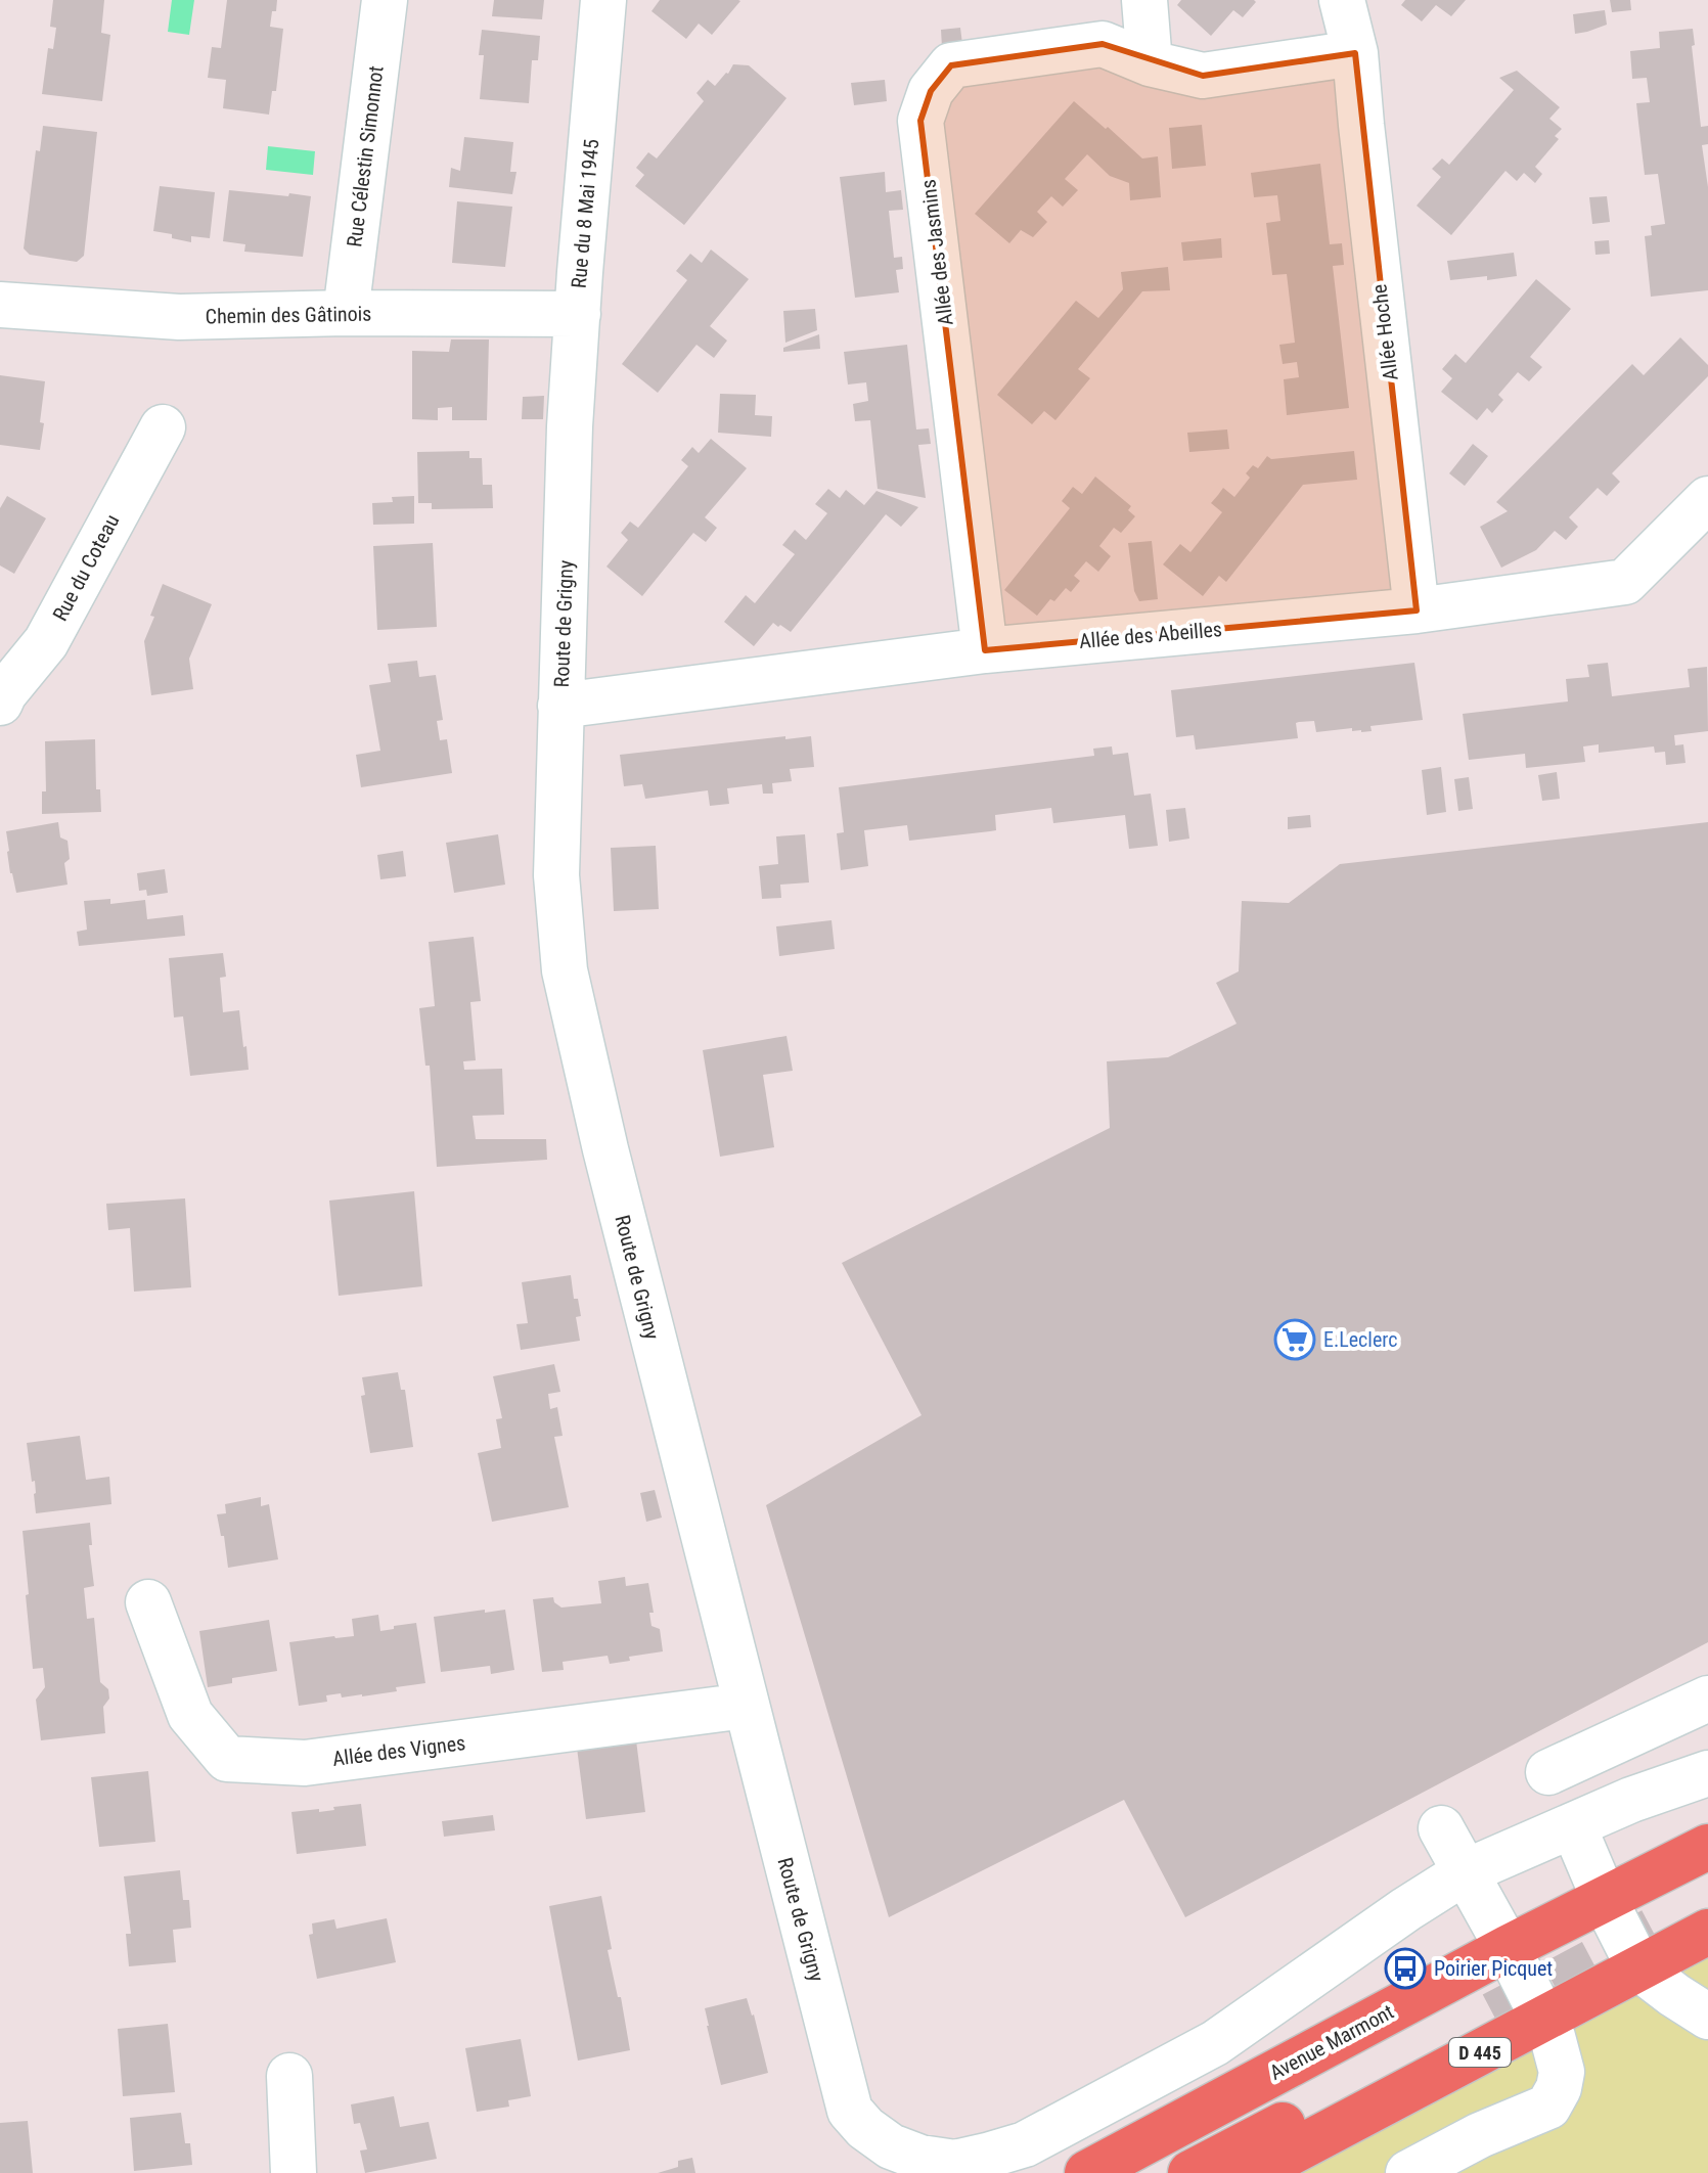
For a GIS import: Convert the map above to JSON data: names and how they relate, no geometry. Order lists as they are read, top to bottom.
{
  "streets": {
    "main road": ["Avenue Marmont", "D 445"],
    "street": [
      "Rue Célestin Simonnot",
      "Rue du 8 Mai 1945",
      "Allée des Jasmins",
      "Chemin des Gâtinois",
      "Allée Hoche",
      "Rue du Coteau",
      "Route de Grigny",
      "Allée des Abeilles",
      "Allée des Vignes"
    ]
  },
  "crossings": [
    ["Rue Célestin Simonnot", "Chemin des Gâtinois"],
    ["Rue du 8 Mai 1945", "Chemin des Gâtinois"],
    ["Rue du 8 Mai 1945", "Route de Grigny"],
    ["Allée des Jasmins", "Allée des Abeilles"],
    ["Allée Hoche", "Allée des Abeilles"],
    ["Route de Grigny", "Allée des Abeilles"],
    ["Route de Grigny", "Allée des Vignes"]
  ],
  "places": {
    "supermarket": ["E.Leclerc"],
    "bus stop": ["Poirier Picquet"]
  }
}
